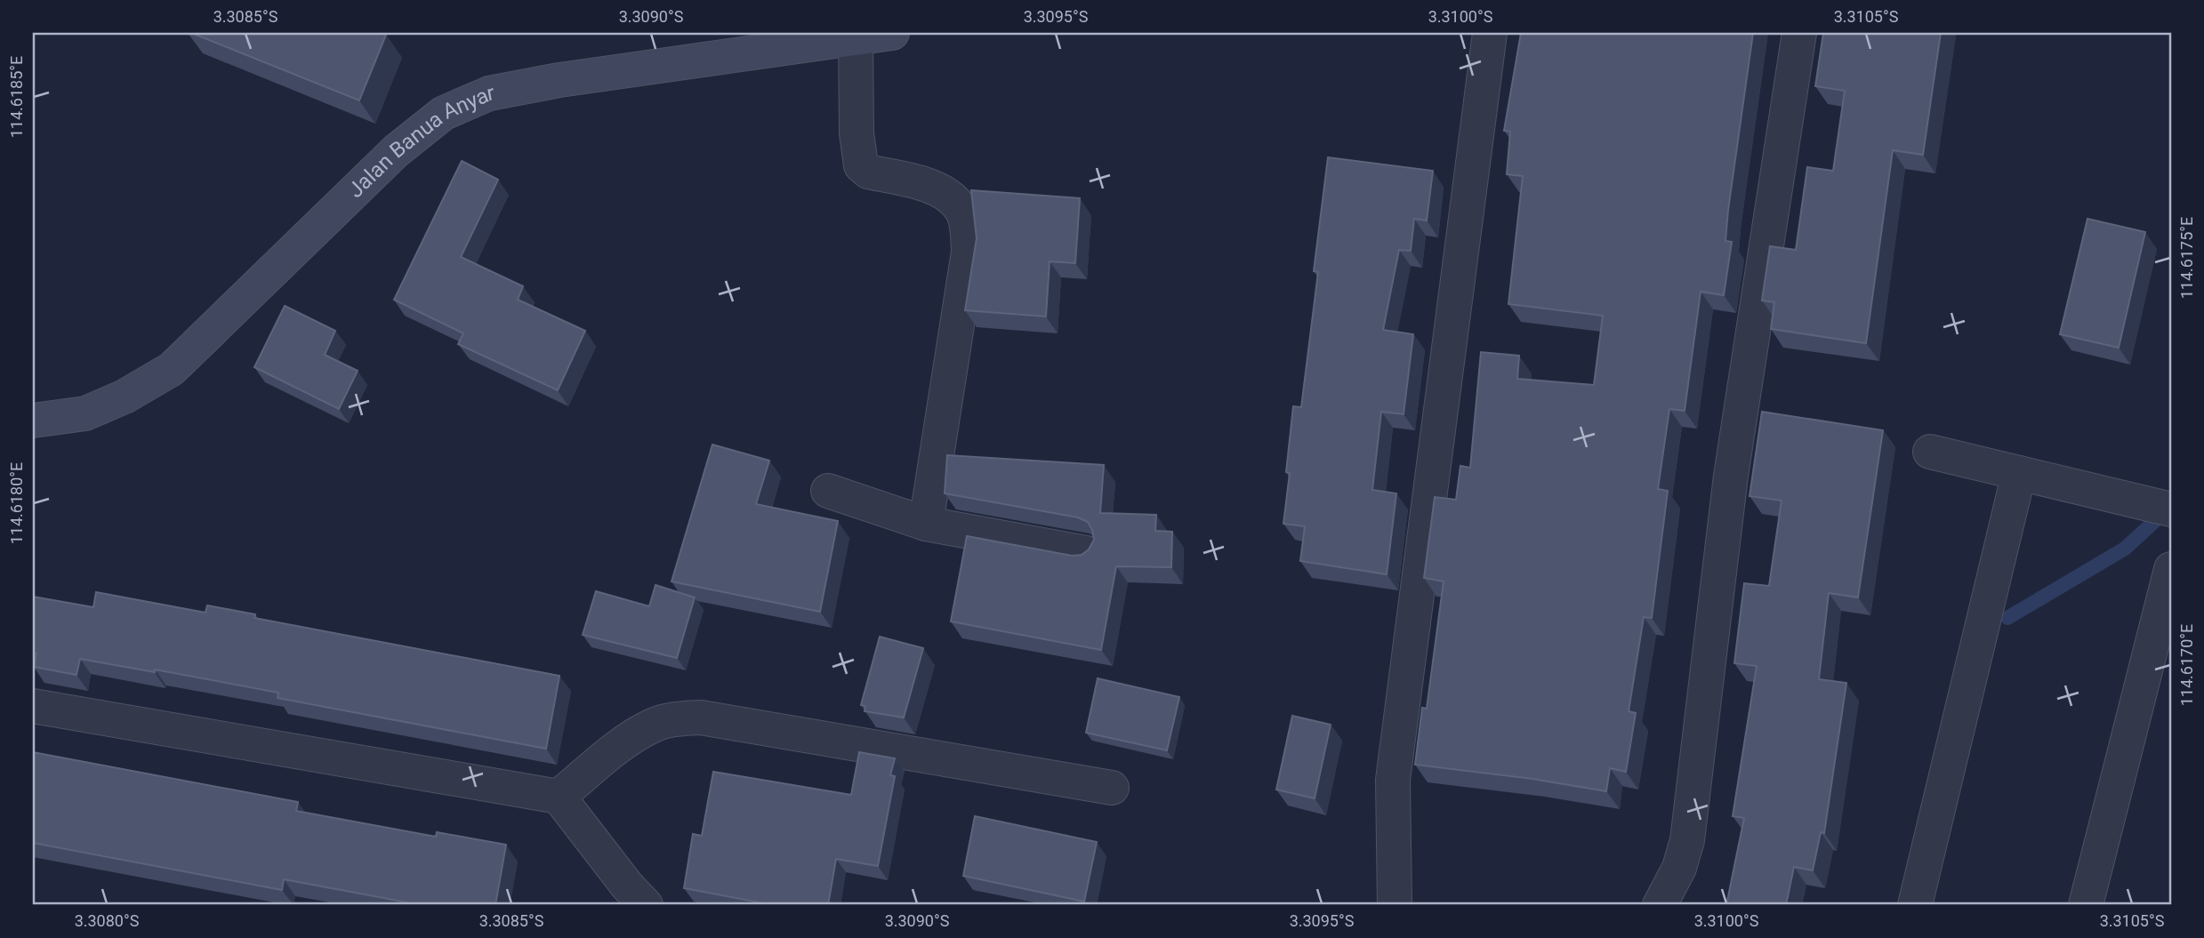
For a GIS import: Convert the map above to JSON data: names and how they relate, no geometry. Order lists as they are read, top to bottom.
{
  "streets": {
    "street": ["Jalan Banua Anyar"]
  },
  "coordinates": [
    "3.3085°S",
    "3.3090°S",
    "3.3095°S",
    "3.3100°S",
    "3.3105°S",
    "114.6185°E",
    "114.6175°E",
    "114.6180°E",
    "114.6170°E",
    "3.3080°S"
  ]
}
